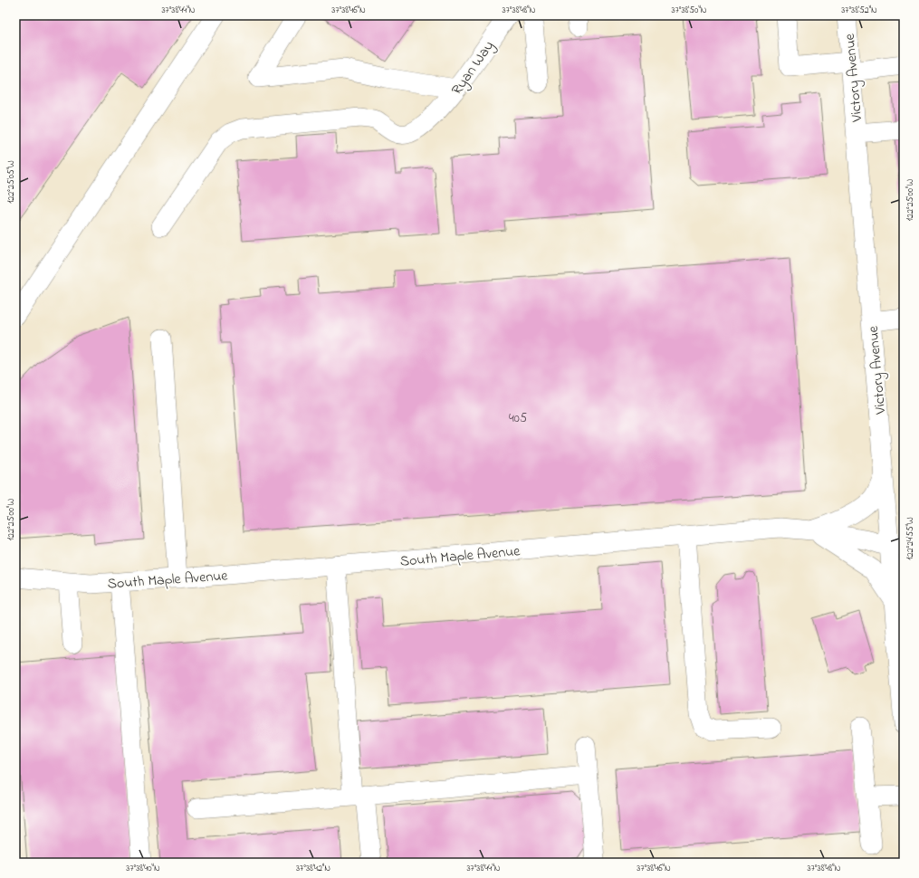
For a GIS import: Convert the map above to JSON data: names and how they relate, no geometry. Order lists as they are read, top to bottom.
{
  "streets": {
    "street": ["Ryan Way", "Victory Avenue", "South Maple Avenue"]
  },
  "crossings": [
    ["Victory Avenue", "South Maple Avenue"]
  ],
  "house_numbers": ["405"],
  "coordinates": [
    "37°38'44\"N",
    "37°38'46\"N",
    "37°38'48\"N",
    "37°38'50\"N",
    "37°38'52\"N",
    "122°25'05\"W",
    "122°25'00\"W",
    "122°24'55\"W",
    "37°38'40\"N",
    "37°38'42\"N"
  ]
}
